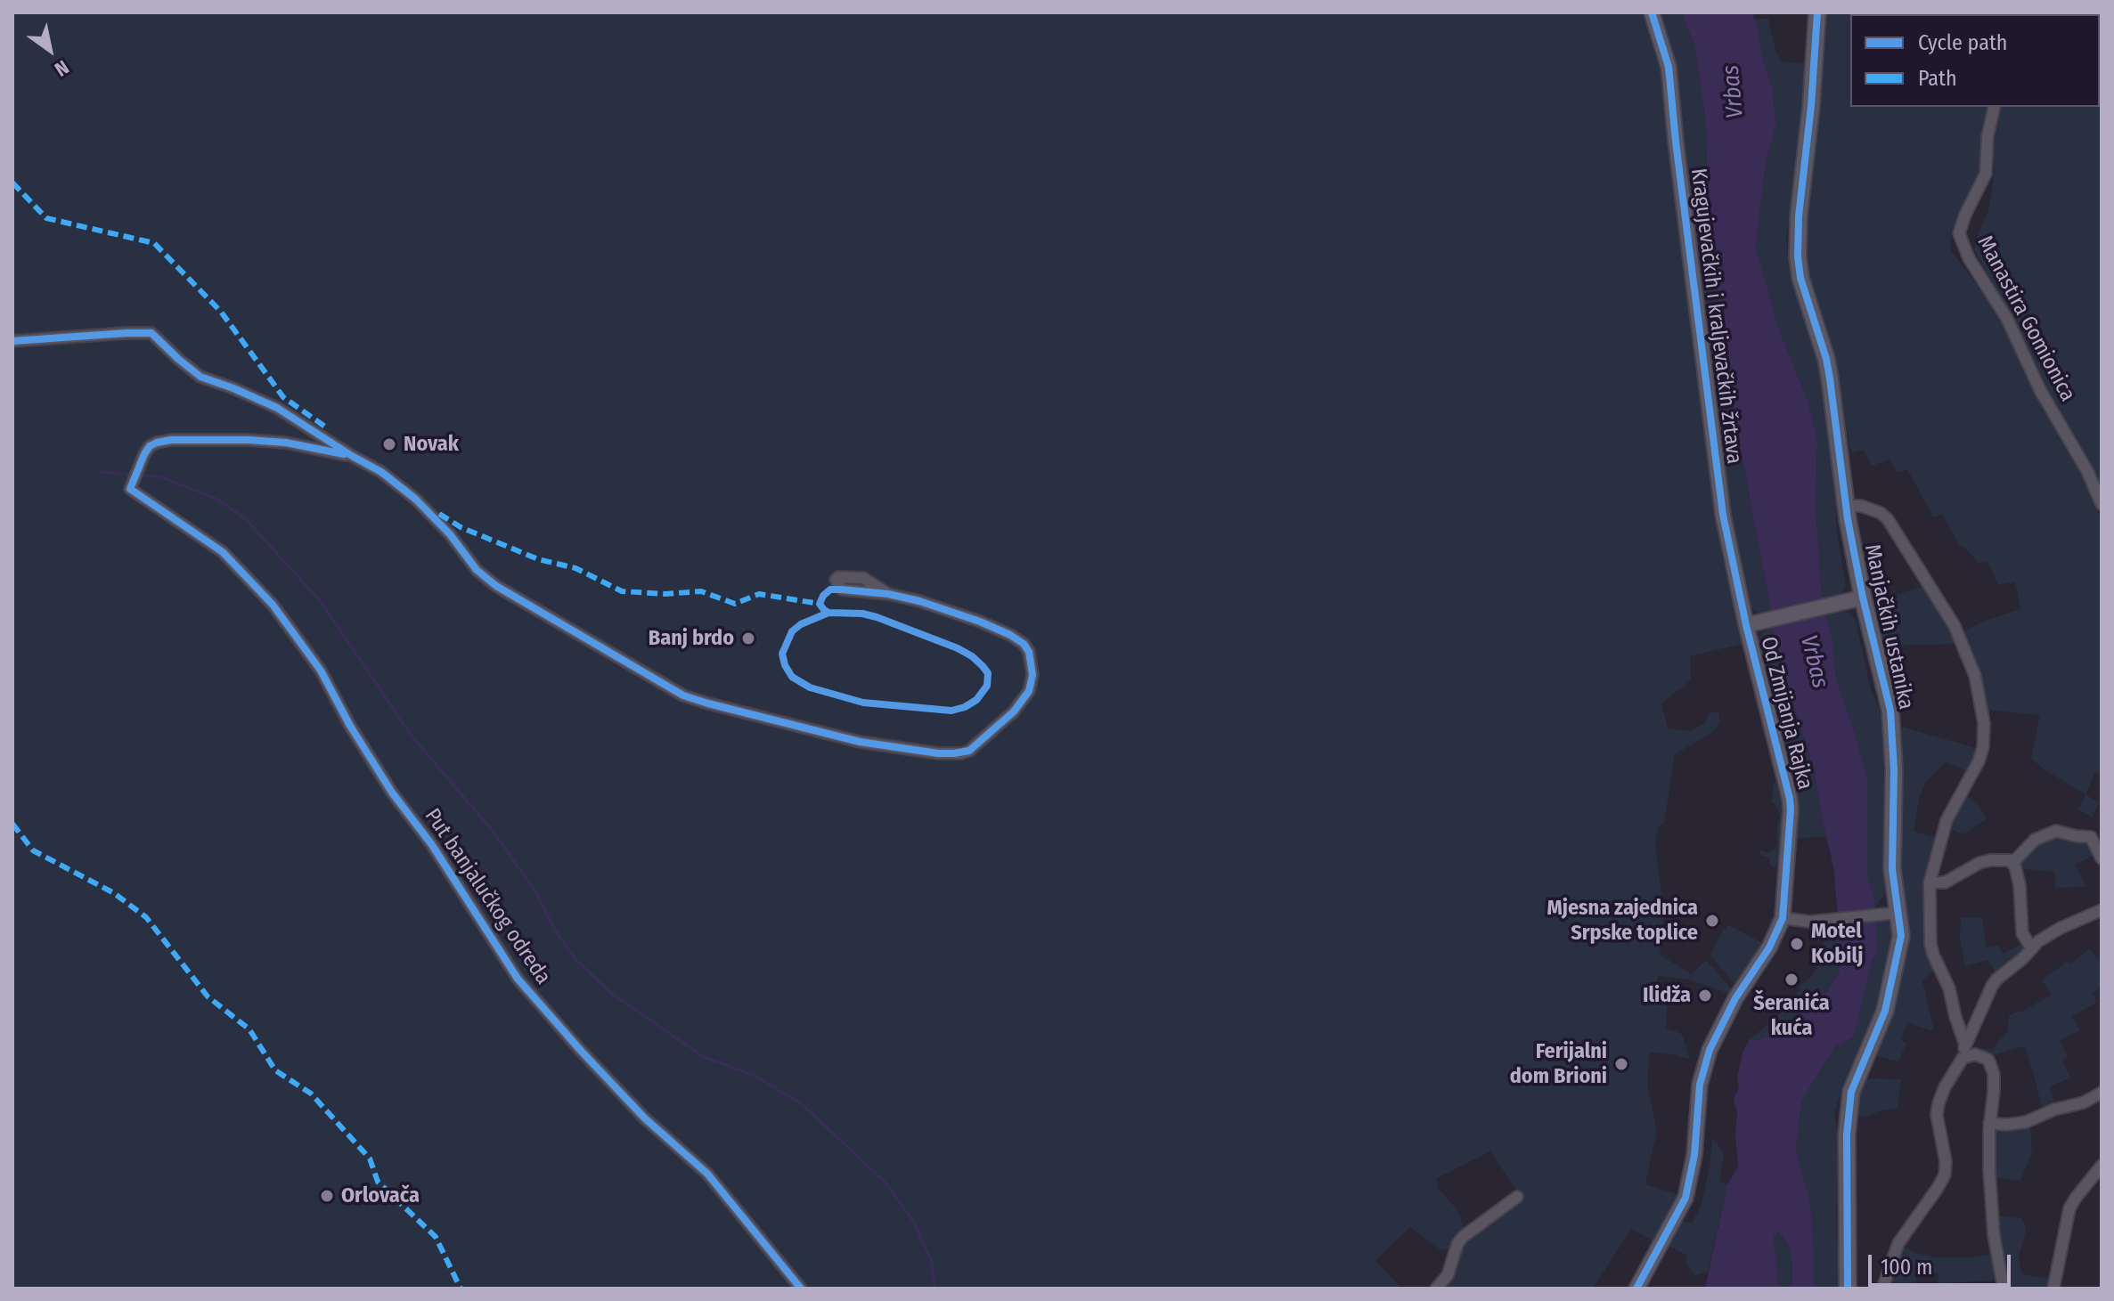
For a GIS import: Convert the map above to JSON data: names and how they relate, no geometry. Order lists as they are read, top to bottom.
{
  "streets": {
    "main road": ["Manjačkih ustanika"],
    "street": [
      "Kragujevačkih i kraljevačkih žrtava",
      "Manastira Gomionica",
      "Od Zmijanja Rajka",
      "Put banjalučkog odreda"
    ]
  },
  "crossings": [
    ["Kragujevačkih i kraljevačkih žrtava", "Od Zmijanja Rajka"]
  ],
  "water": ["Vrbas"],
  "places": [
    "Novak",
    "Banj brdo",
    "Mjesna zajednica Srpske toplice",
    "Motel Kobilj",
    "Šeranića kuća",
    "Ilidža",
    "Ferijalni dom Brioni",
    "Orlovača"
  ],
  "legend": ["Cycle path", "Path"],
  "scale_bar": "100 m",
  "north": "bottom right"
}
